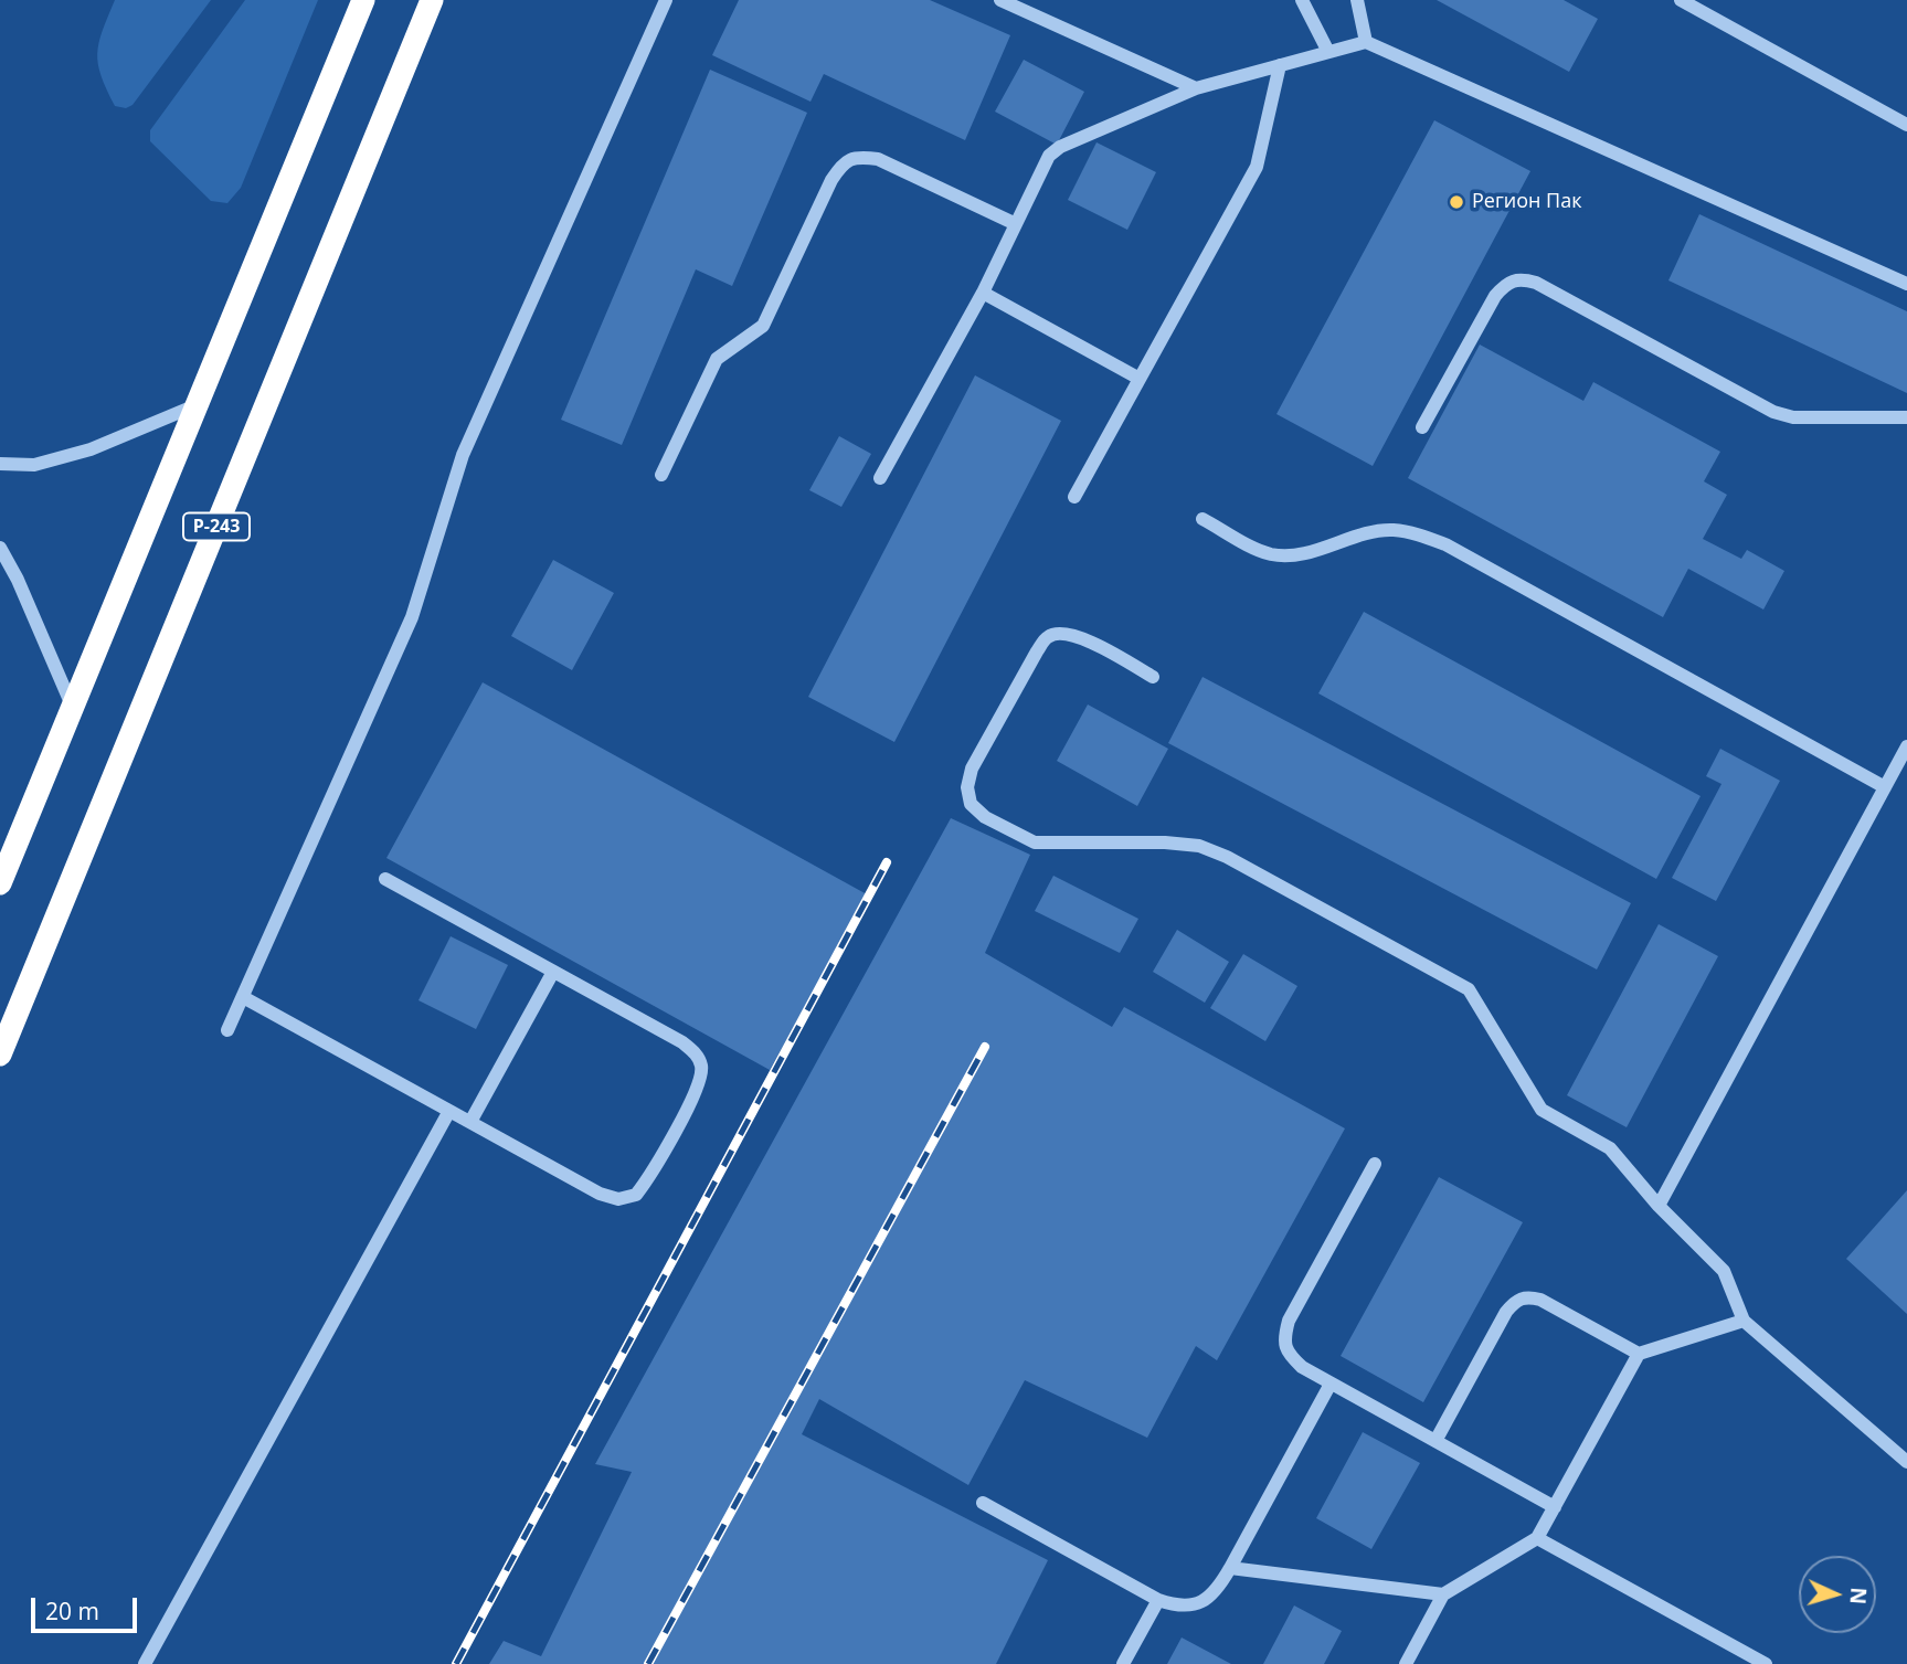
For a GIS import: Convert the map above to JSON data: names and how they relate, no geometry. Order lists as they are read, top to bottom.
{
  "streets": {
    "highway": ["Р-243"]
  },
  "places": ["Регион Пак"],
  "scale_bar": "20 m",
  "north": "right"
}
